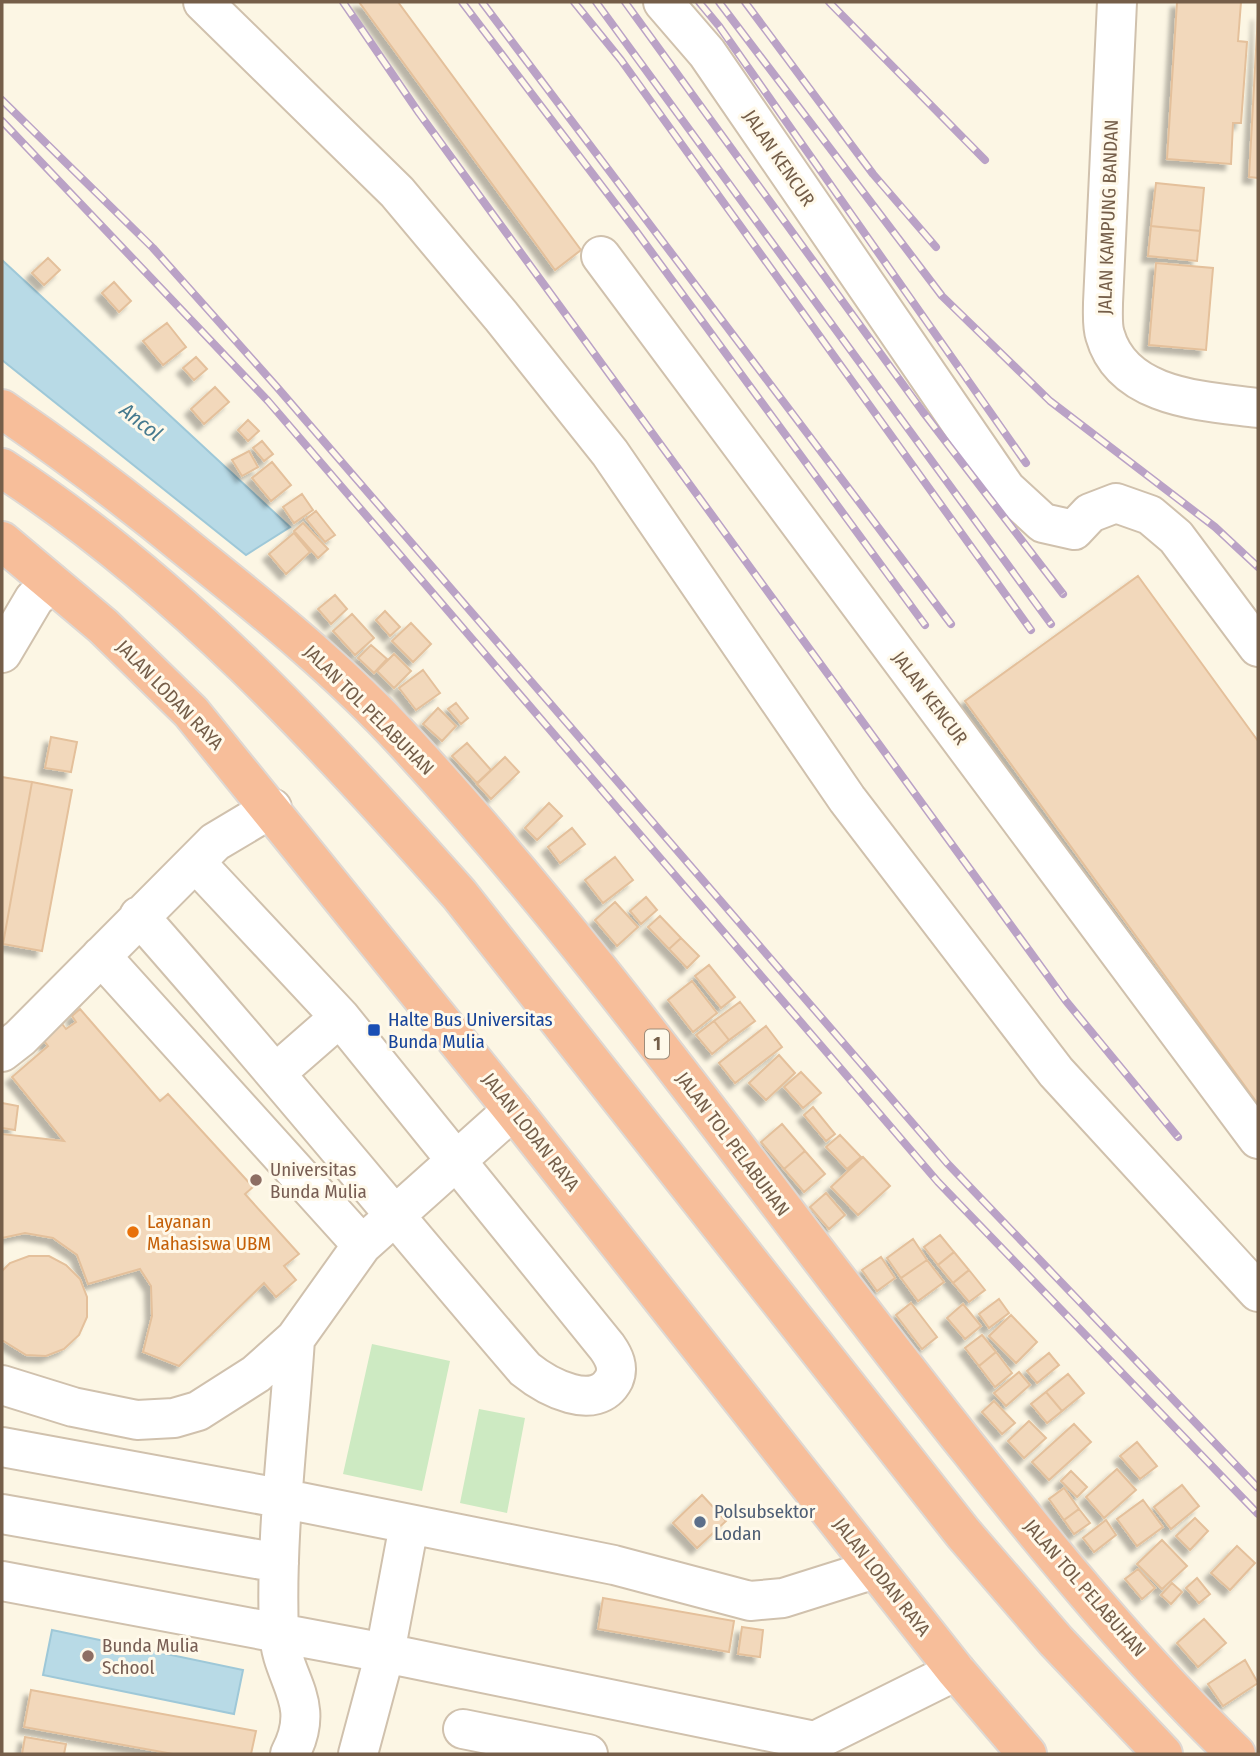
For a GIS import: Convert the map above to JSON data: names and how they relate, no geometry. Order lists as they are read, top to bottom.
{
  "streets": {
    "highway": ["JALAN LODAN RAYA", "JALAN TOL PELABUHAN", "1"],
    "street": ["JALAN KENCUR", "JALAN KAMPUNG BANDAN"]
  },
  "water": ["Ancol"],
  "places": {
    "transit": ["Halte Bus Universitas Bunda Mulia"],
    "other": [
      "Universitas Bunda Mulia",
      "Layanan Mahasiswa UBM",
      "Polsubsektor Lodan",
      "Bunda Mulia School"
    ]
  }
}
